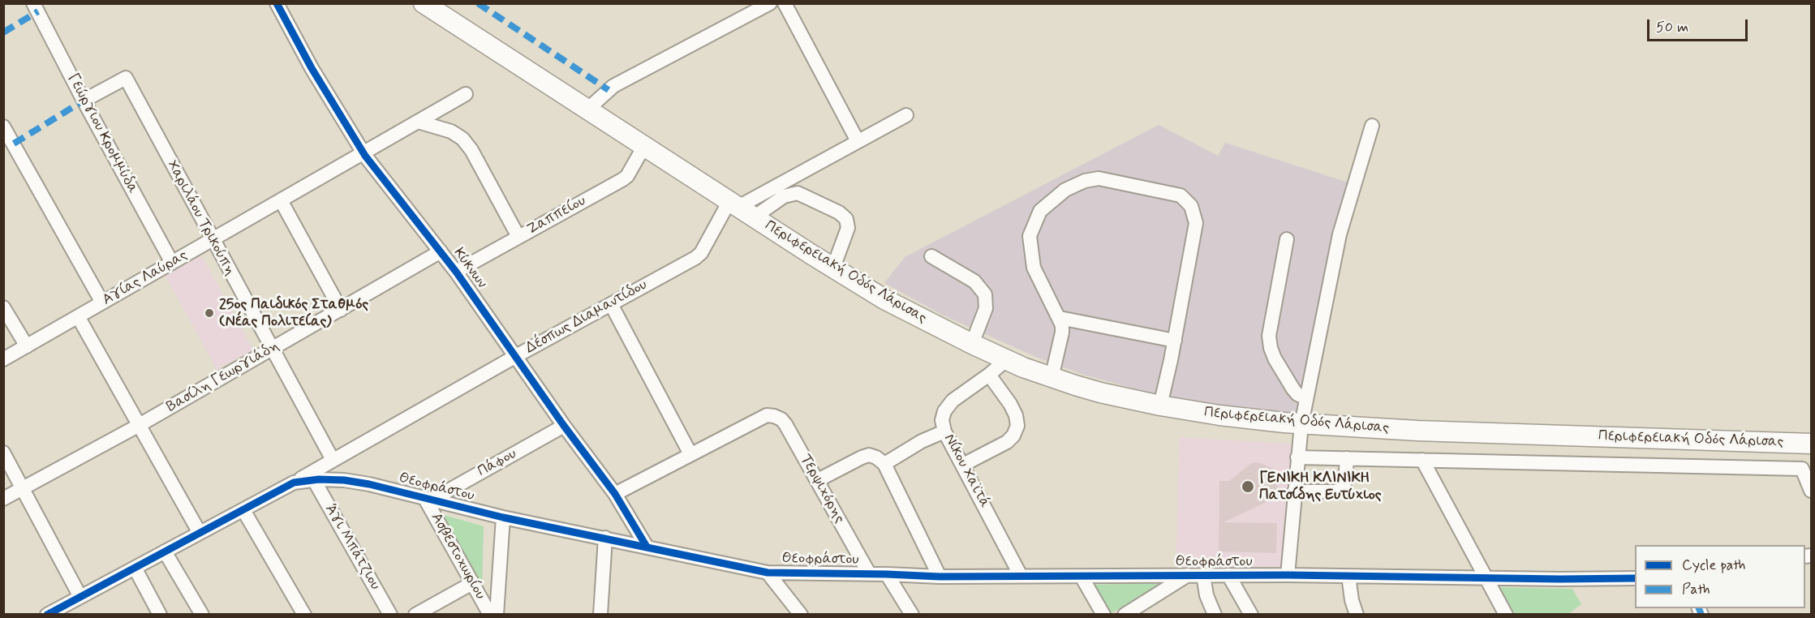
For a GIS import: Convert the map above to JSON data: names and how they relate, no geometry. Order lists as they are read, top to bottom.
{
  "streets": {
    "highway": ["Περιφερειακή Οδός Λάρισας"],
    "street": [
      "Γεώργιου Κρομμύδα",
      "Ζαππείου",
      "Χαριλάου Τρικούπη",
      "Κύκνων",
      "Αγίας Λαύρας",
      "Δέσπως Διαμαντίδου",
      "Βασίλη Γεωργιάδη",
      "Πάφου",
      "Νίκου Χαϊτά",
      "Θεοφράστου",
      "Τερψιχόρης",
      "Άγι Μπάτζιου",
      "Ασβεστοχωρίου"
    ]
  },
  "crossings": [
    ["Γεώργιου Κρομμύδα", "Χαριλάου Τρικούπη"],
    ["Γεώργιου Κρομμύδα", "Αγίας Λαύρας"],
    ["Ζαππείου", "Κύκνων"],
    ["Ζαππείου", "Περιφερειακή Οδός Λάρισας"],
    ["Χαριλάου Τρικούπη", "Αγίας Λαύρας"],
    ["Χαριλάου Τρικούπη", "Δέσπως Διαμαντίδου"],
    ["Χαριλάου Τρικούπη", "Βασίλη Γεωργιάδη"],
    ["Κύκνων", "Αγίας Λαύρας"],
    ["Κύκνων", "Δέσπως Διαμαντίδου"],
    ["Κύκνων", "Βασίλη Γεωργιάδη"],
    ["Κύκνων", "Πάφου"],
    ["Κύκνων", "Θεοφράστου"],
    ["Περιφερειακή Οδός Λάρισας", "Δέσπως Διαμαντίδου"],
    ["Περιφερειακή Οδός Λάρισας", "Νίκου Χαϊτά"],
    ["Δέσπως Διαμαντίδου", "Θεοφράστου"],
    ["Πάφου", "Θεοφράστου"],
    ["Πάφου", "Ασβεστοχωρίου"],
    ["Νίκου Χαϊτά", "Θεοφράστου"],
    ["Θεοφράστου", "Τερψιχόρης"],
    ["Θεοφράστου", "Άγι Μπάτζιου"],
    ["Θεοφράστου", "Ασβεστοχωρίου"]
  ],
  "places": ["25ος Παιδικός Σταθμός (Νέας Πολιτείας)", "ΓΕΝΙΚΗ ΚΛΙΝΙΚΗ Πατσίδης Ευτύχιος"],
  "legend": ["Cycle path", "Path"],
  "scale_bar": "50 m"
}
